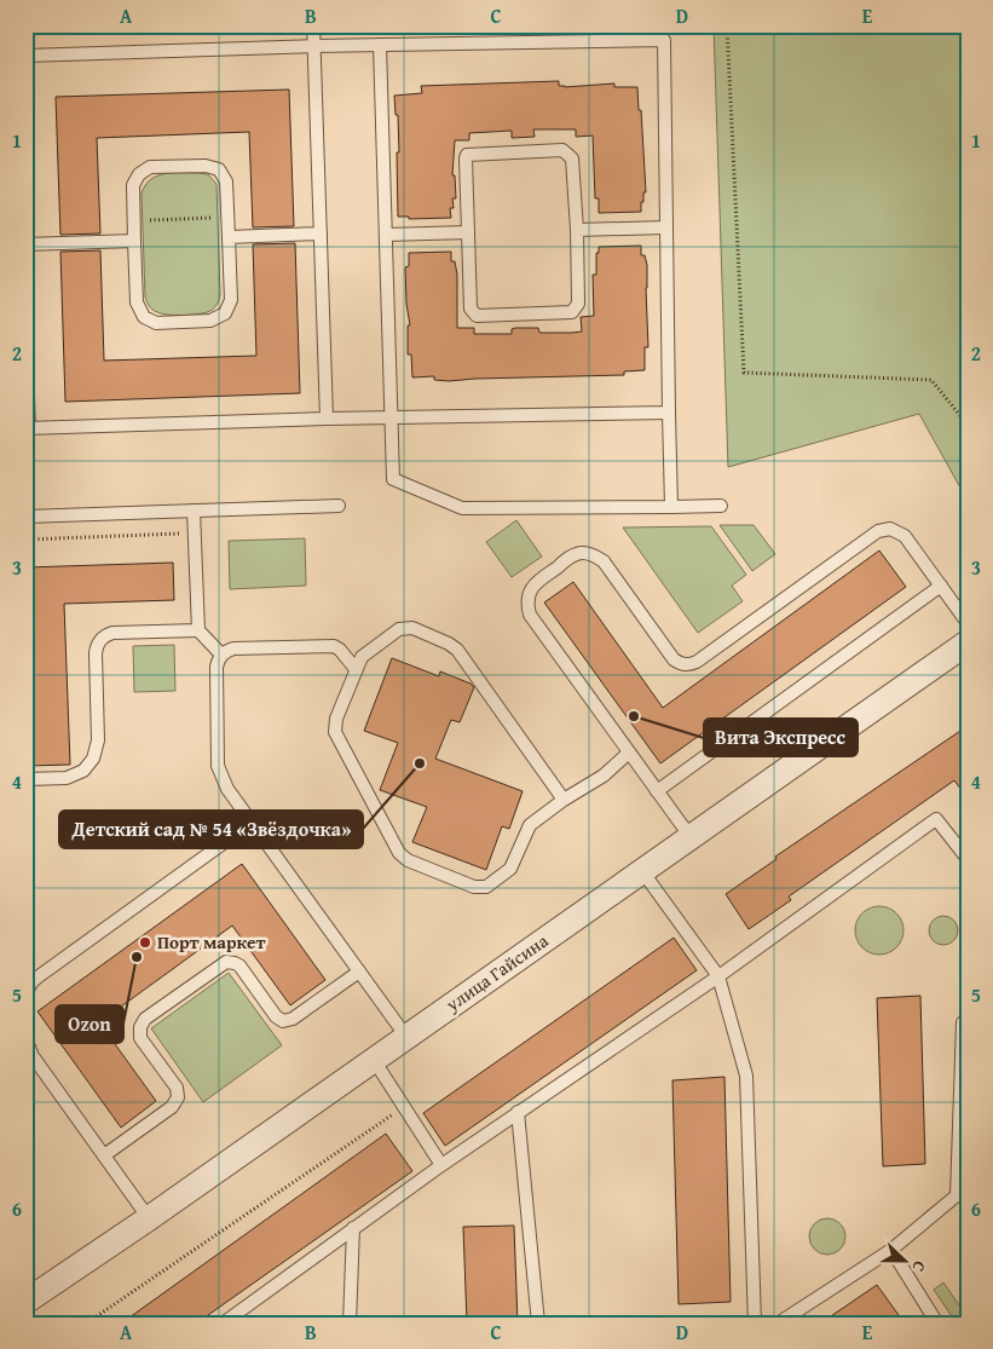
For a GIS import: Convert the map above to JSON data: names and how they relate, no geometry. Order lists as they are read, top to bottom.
{
  "streets": {
    "street": ["улица Гайсина"]
  },
  "places": [
    "Вита Экспресс",
    "Детский сад № 54 «Звёздочка»",
    "Порт маркет",
    "Ozon"
  ],
  "north": "right",
  "grid": {
    "columns": [
      "A",
      "B",
      "C",
      "D",
      "E"
    ],
    "rows": [
      "1",
      "2",
      "3",
      "4",
      "5",
      "6"
    ]
  }
}
